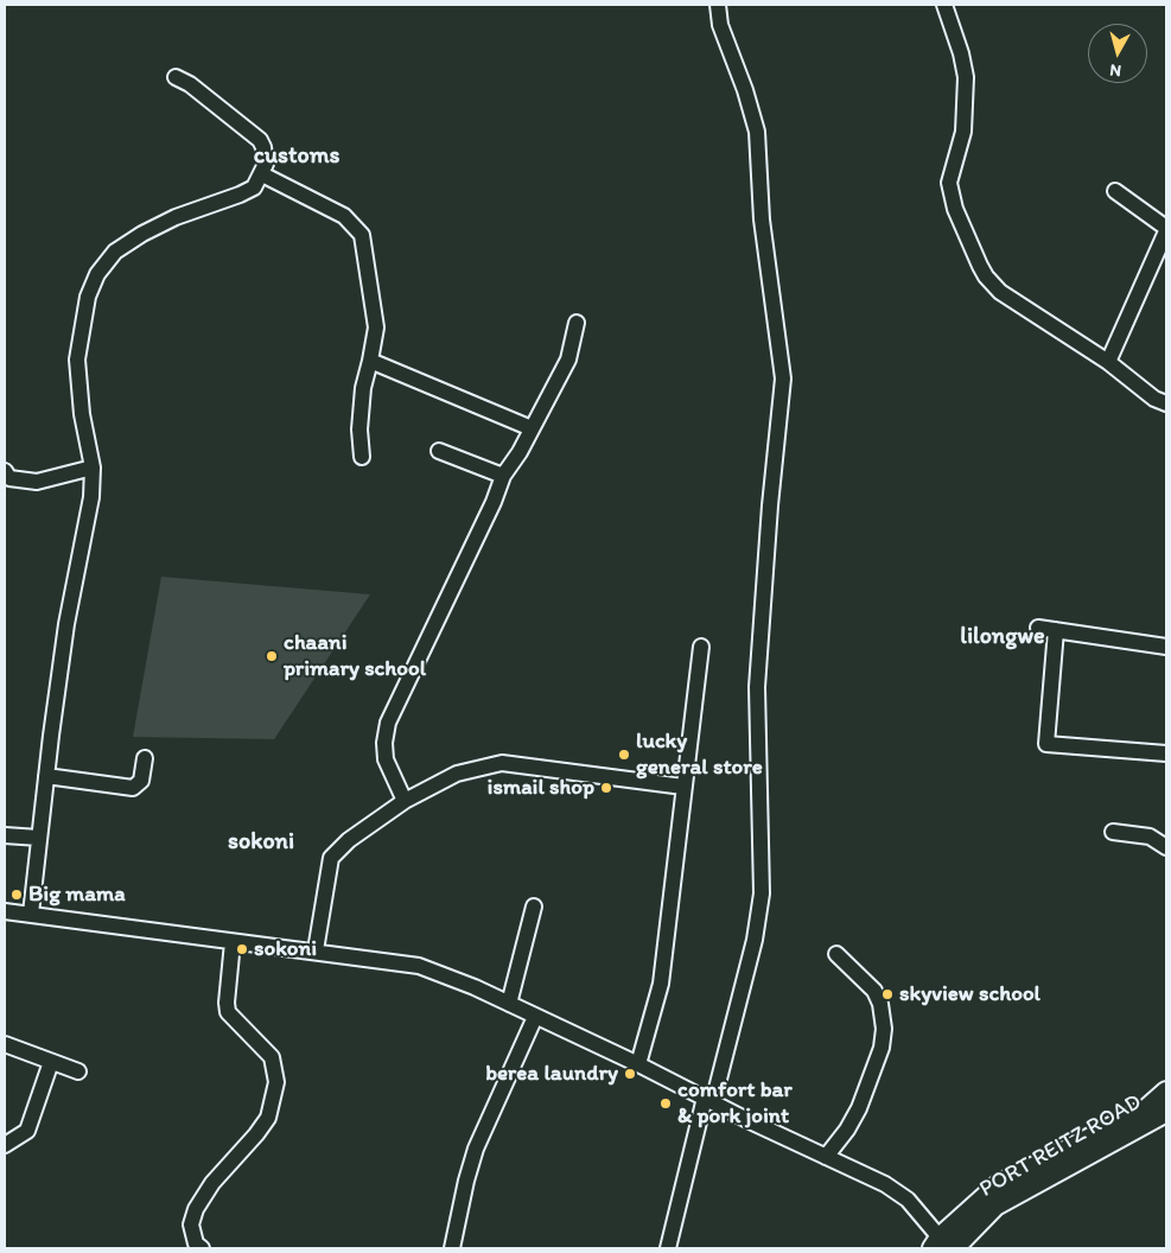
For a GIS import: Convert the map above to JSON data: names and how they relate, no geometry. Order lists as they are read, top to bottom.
{
  "streets": {
    "main road": ["PORT REITZ ROAD"]
  },
  "districts": ["customs", "lilongwe", "sokoni"],
  "places": [
    "chaani primary school",
    "lucky general store",
    "ismail shop",
    "Big mama",
    "sokoni",
    "skyview school",
    "berea laundry",
    "comfort bar & pork joint"
  ],
  "north": "bottom"
}
